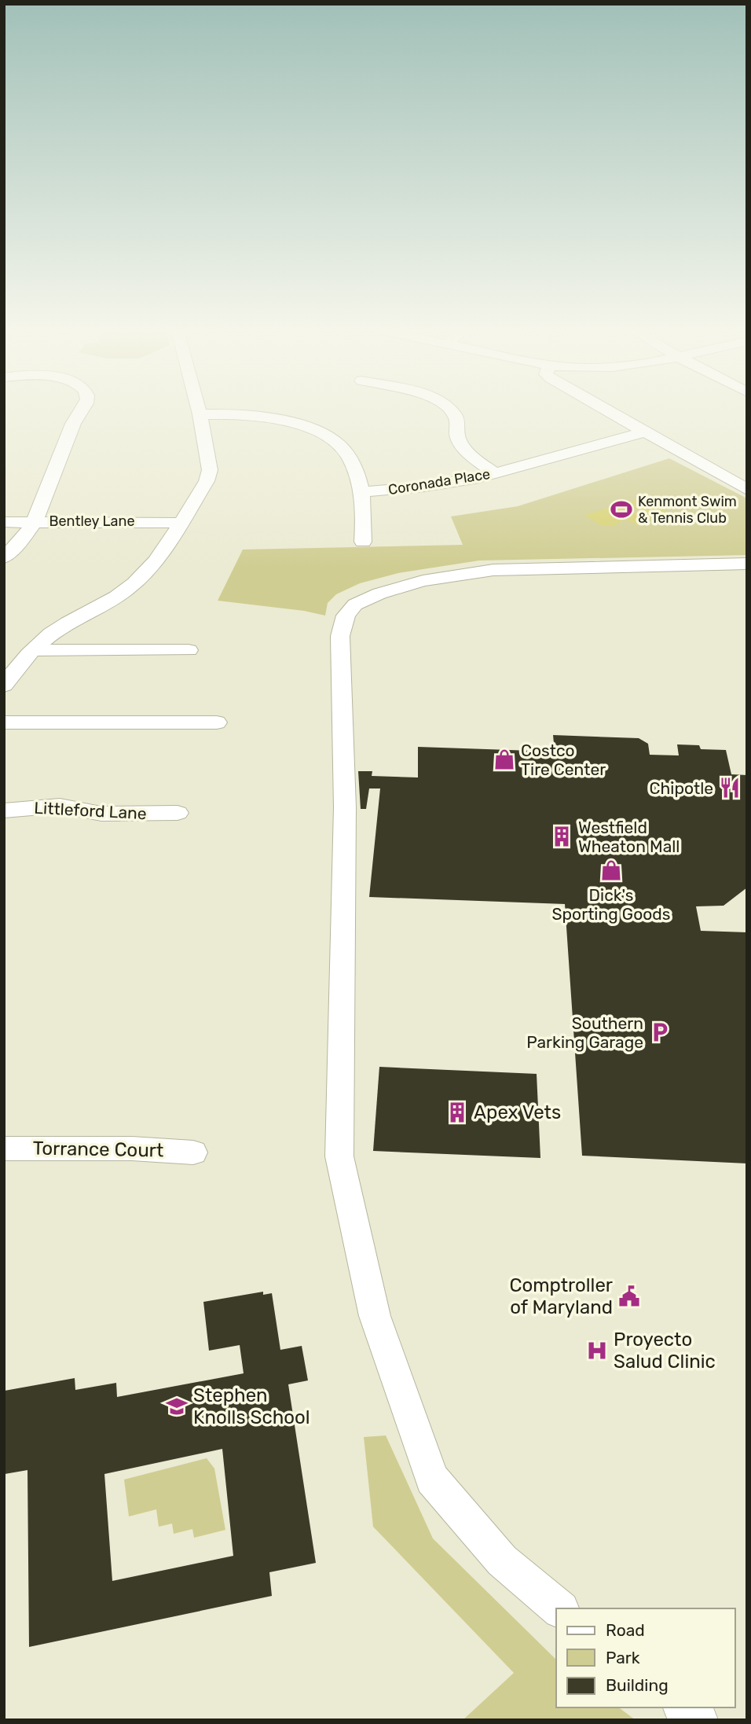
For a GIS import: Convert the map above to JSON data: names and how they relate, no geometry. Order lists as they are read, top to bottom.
{
  "streets": {
    "street": [
      "Coronada Place",
      "Bentley Lane",
      "Littleford Lane",
      "Torrance Court"
    ]
  },
  "places": {
    "sports": ["Kenmont Swim & Tennis Club"],
    "shop": ["Costco Tire Center", "Dick's Sporting Goods"],
    "restaurant": ["Chipotle"],
    "building": ["Westfield Wheaton Mall", "Apex Vets"],
    "parking": ["Southern Parking Garage"],
    "public building": ["Comptroller of Maryland"],
    "hospital": ["Proyecto Salud Clinic"],
    "school or university": ["Stephen Knolls School"]
  },
  "legend": ["Road", "Park", "Building"]
}
